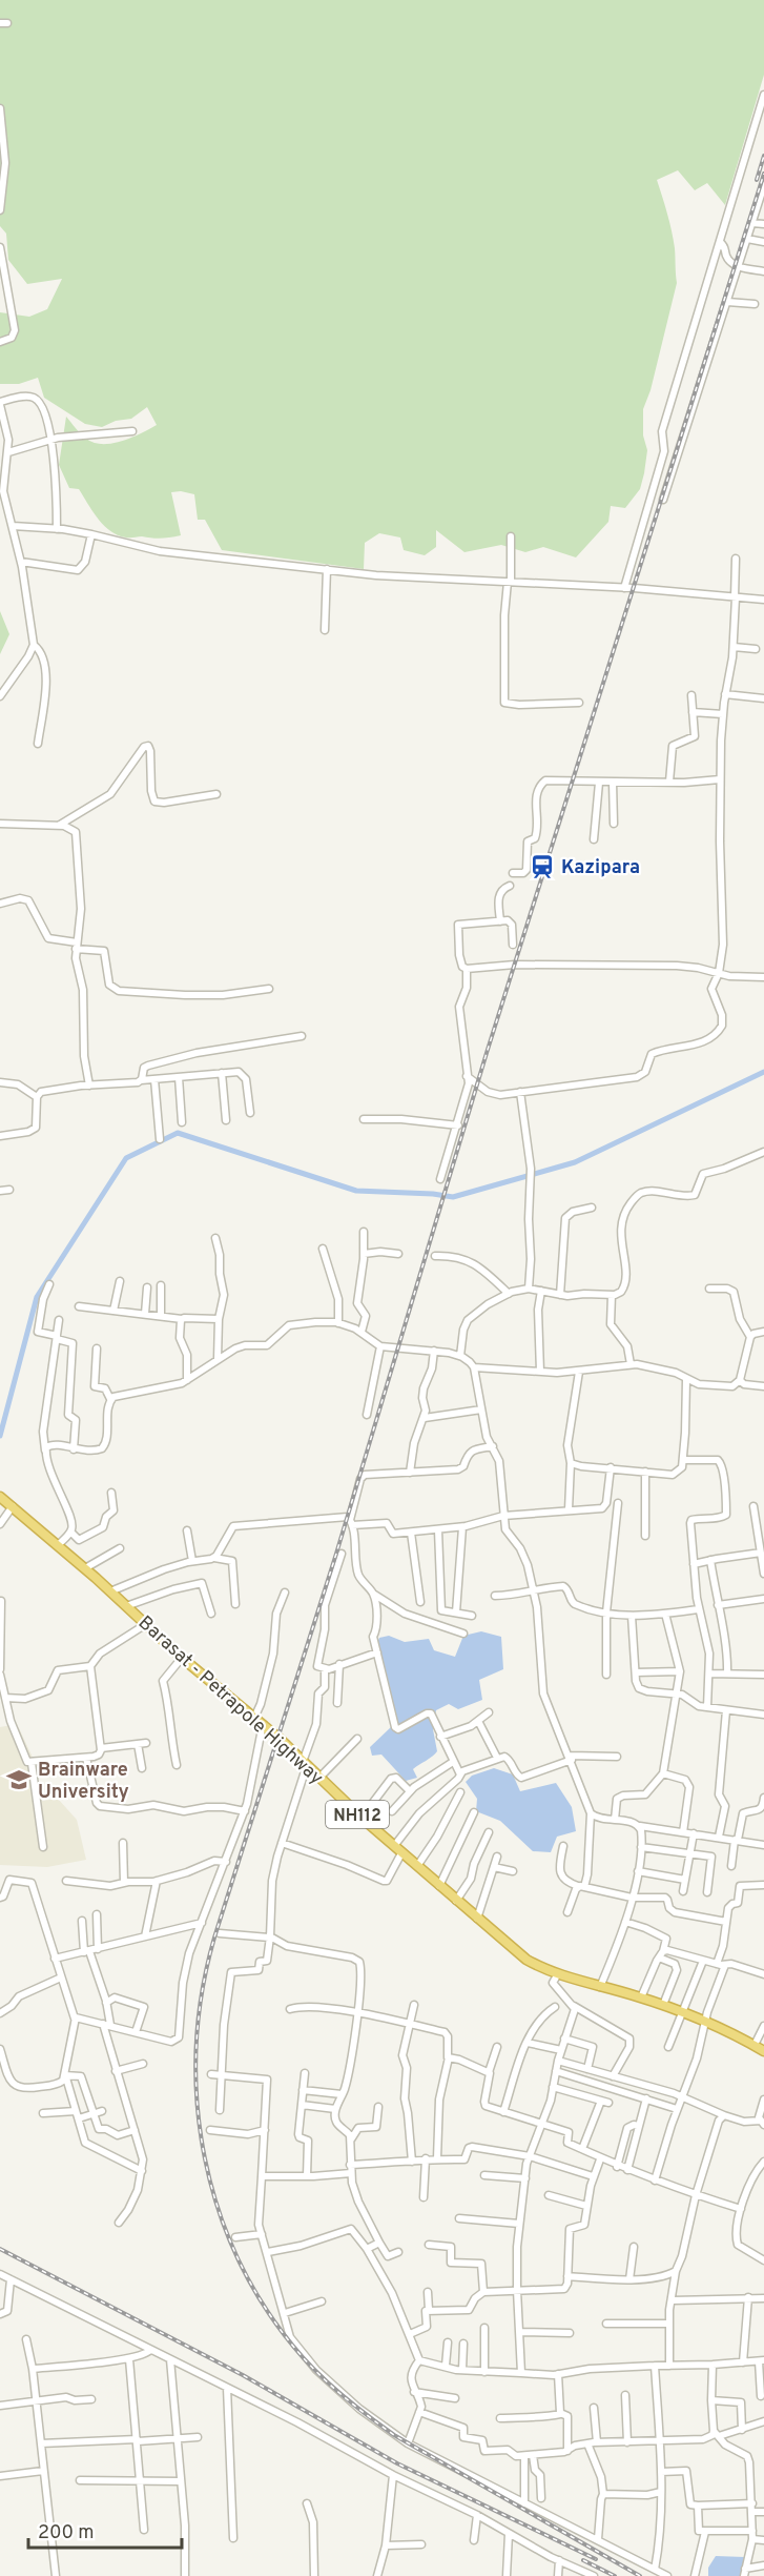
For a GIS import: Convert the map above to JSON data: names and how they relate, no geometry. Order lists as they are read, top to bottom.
{
  "streets": {
    "highway": ["Barasat - Petrapole Highway", "NH112"]
  },
  "places": {
    "station": ["Kazipara"],
    "school or university": ["Brainware University"]
  },
  "scale_bar": "200 m"
}
